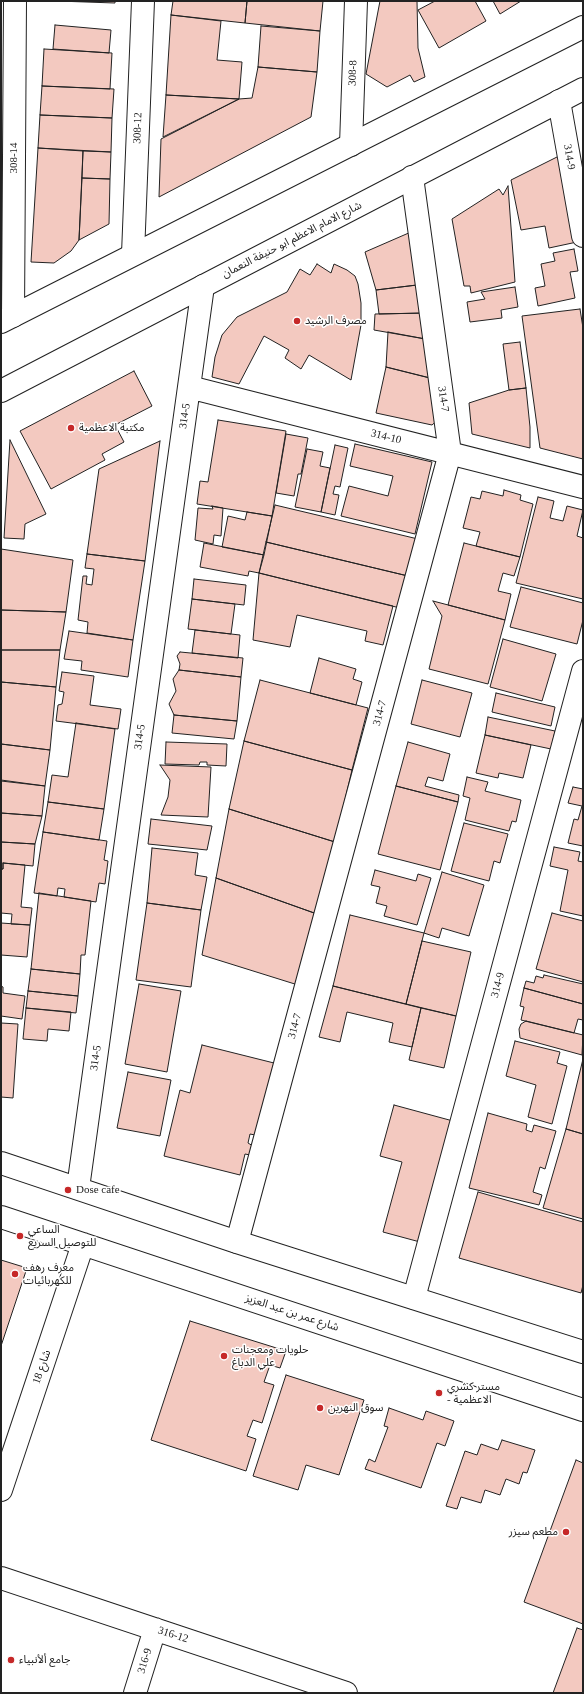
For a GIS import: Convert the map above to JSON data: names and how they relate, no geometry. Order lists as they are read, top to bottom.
{
  "streets": {
    "street": [
      "308-8",
      "308-12",
      "314-9",
      "308-14",
      "شارع الامام الاعظم ابو حنيفة النعمان",
      "314-7",
      "314-5",
      "314-10",
      "شارع عمر بن عبد العزيز",
      "شارع 18",
      "316-12",
      "316-9"
    ]
  },
  "crossings": [
    ["314-9", "شارع الامام الاعظم ابو حنيفة النعمان"],
    ["شارع الامام الاعظم ابو حنيفة النعمان", "314-7"],
    ["شارع الامام الاعظم ابو حنيفة النعمان", "314-5"],
    ["314-7", "314-10"],
    ["314-5", "314-10"],
    ["شارع عمر بن عبد العزيز", "شارع 18"],
    ["316-12", "316-9"]
  ],
  "places": [
    "مصرف الرشيد",
    "مكتبة الاعظمية",
    "Dose cafe",
    "الساعي للتوصيل السريع",
    "معرف رهف للكهربائيات",
    "حلويات ومعجنات علي الدباغ",
    "مستر كشري - الاعظمية",
    "سوق النهرين",
    "مطعم سيزر",
    "جامع ألأنبياء"
  ]
}
